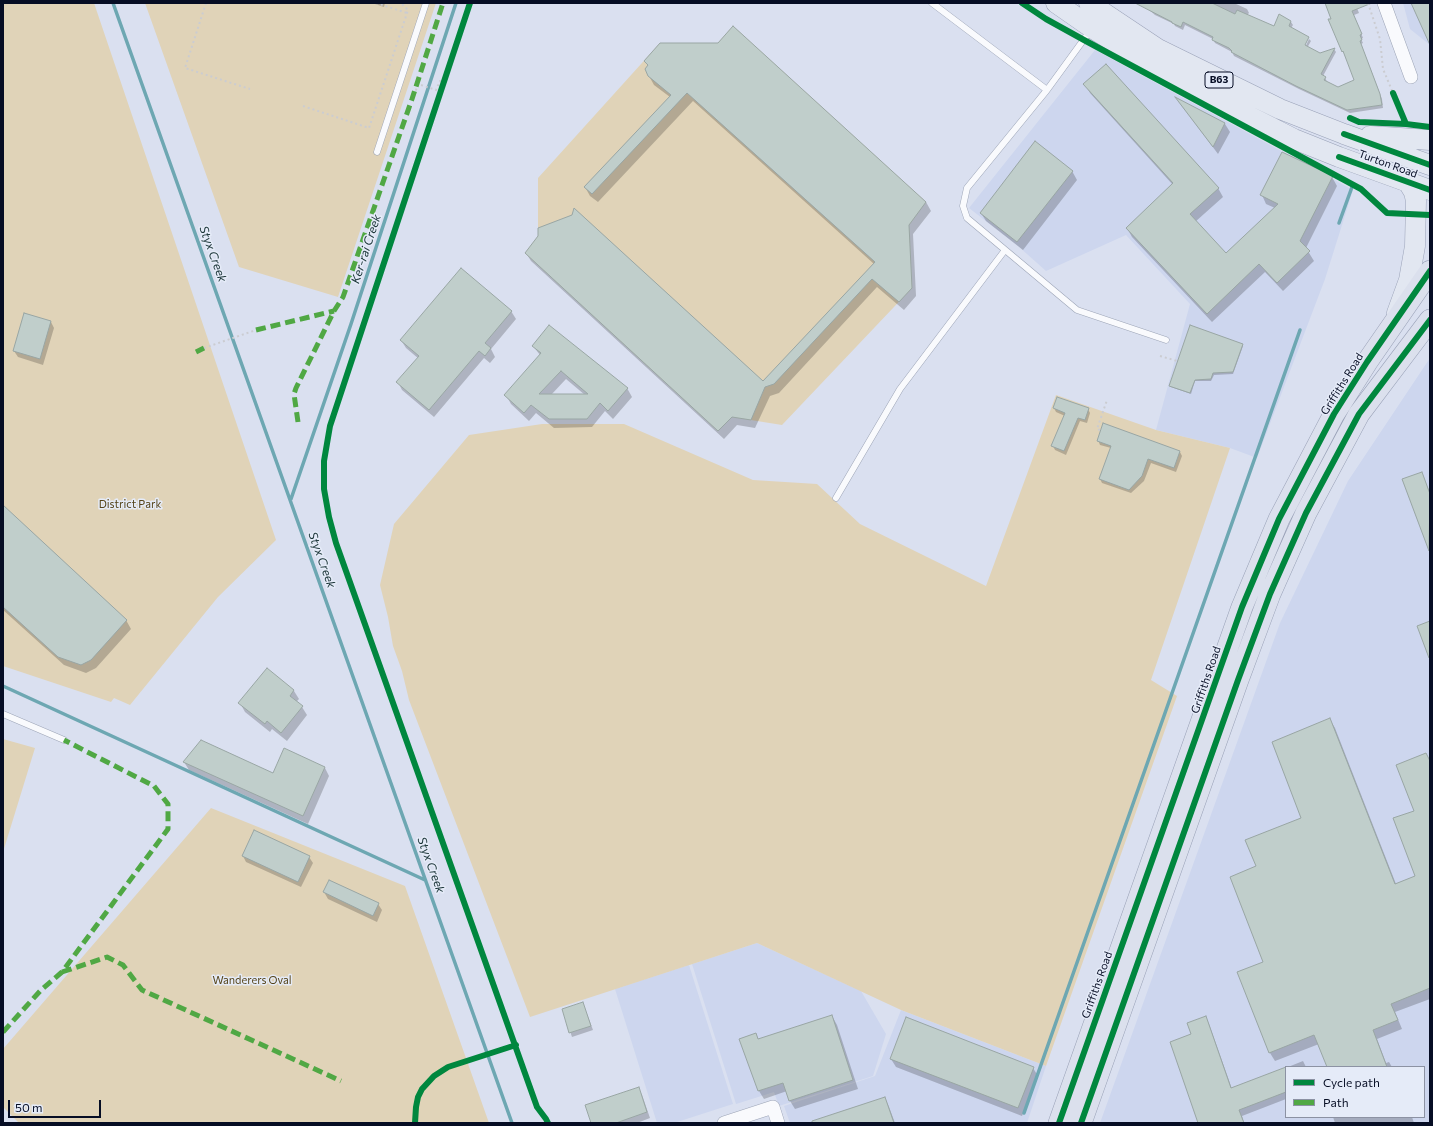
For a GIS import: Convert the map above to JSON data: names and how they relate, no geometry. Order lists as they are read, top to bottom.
{
  "streets": {
    "highway": ["Griffiths Road"],
    "main road": ["B63", "Turton Road"]
  },
  "water": ["Ker-rai Creek", "Styx Creek"],
  "parks": ["District Park", "Wanderers Oval"],
  "legend": ["Cycle path", "Path"],
  "scale_bar": "50 m"
}
